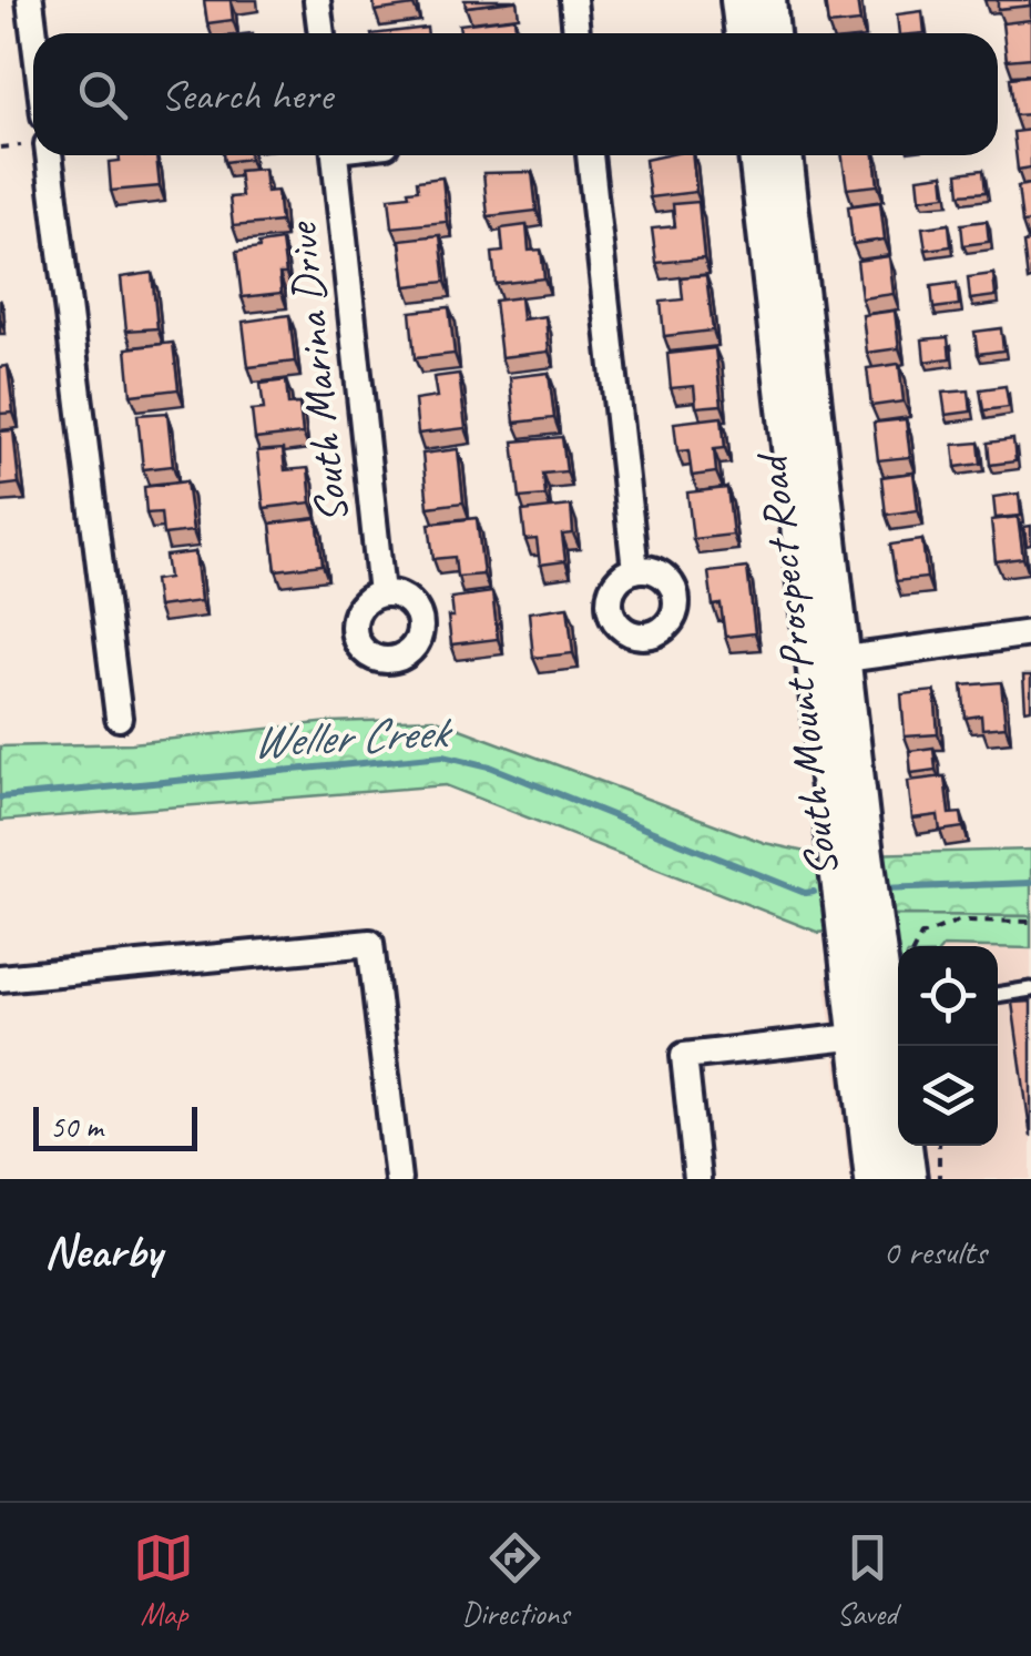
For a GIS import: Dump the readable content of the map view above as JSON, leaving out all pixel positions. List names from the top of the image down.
{
  "streets": {
    "main road": ["South Mount Prospect Road"],
    "street": ["South Marina Drive"]
  },
  "water": ["Weller Creek"],
  "scale_bar": "50 m",
  "page": {
    "search": "Search here",
    "scale": "50 m",
    "heading": ["Nearby", "0 results"],
    "nav": ["Map", "Directions", "Saved"]
  }
}
